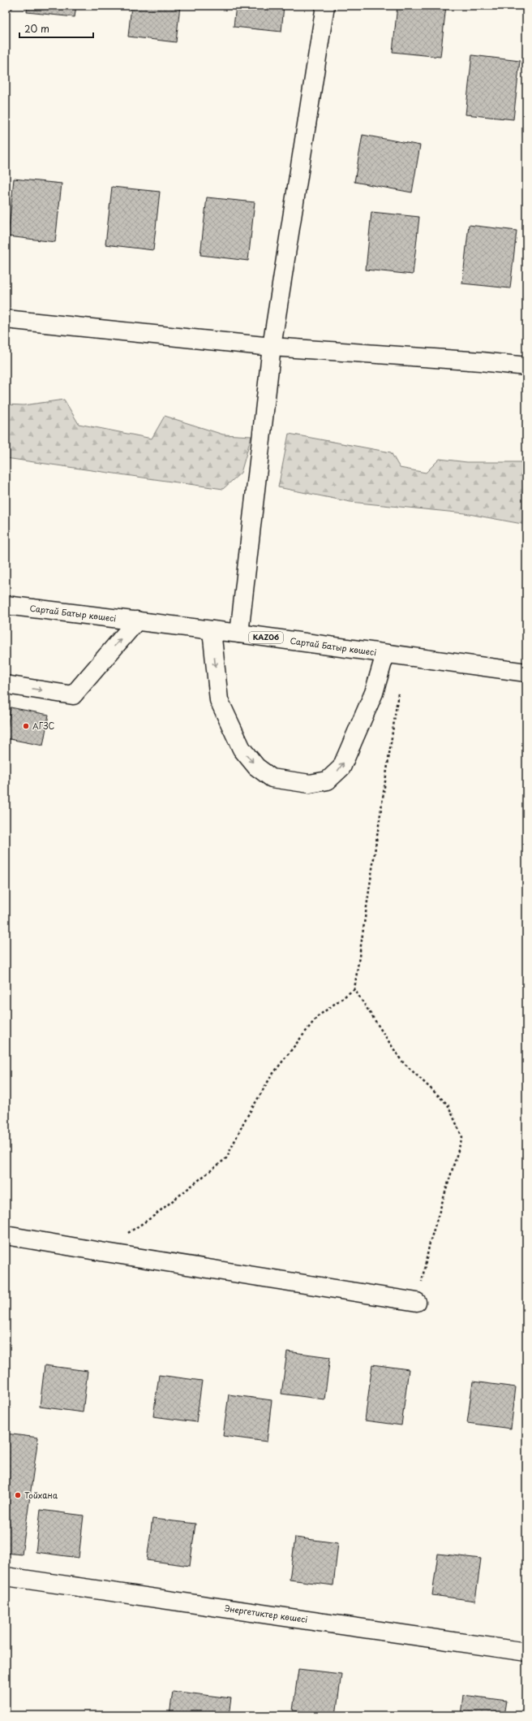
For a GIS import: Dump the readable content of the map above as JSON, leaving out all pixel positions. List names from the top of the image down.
{
  "streets": {
    "main road": ["Сартай Батыр көшесі", "KАZ06", "Энергетиктер көшесі"]
  },
  "places": ["АГЗС", "Тойхана"],
  "scale_bar": "20 m"
}
